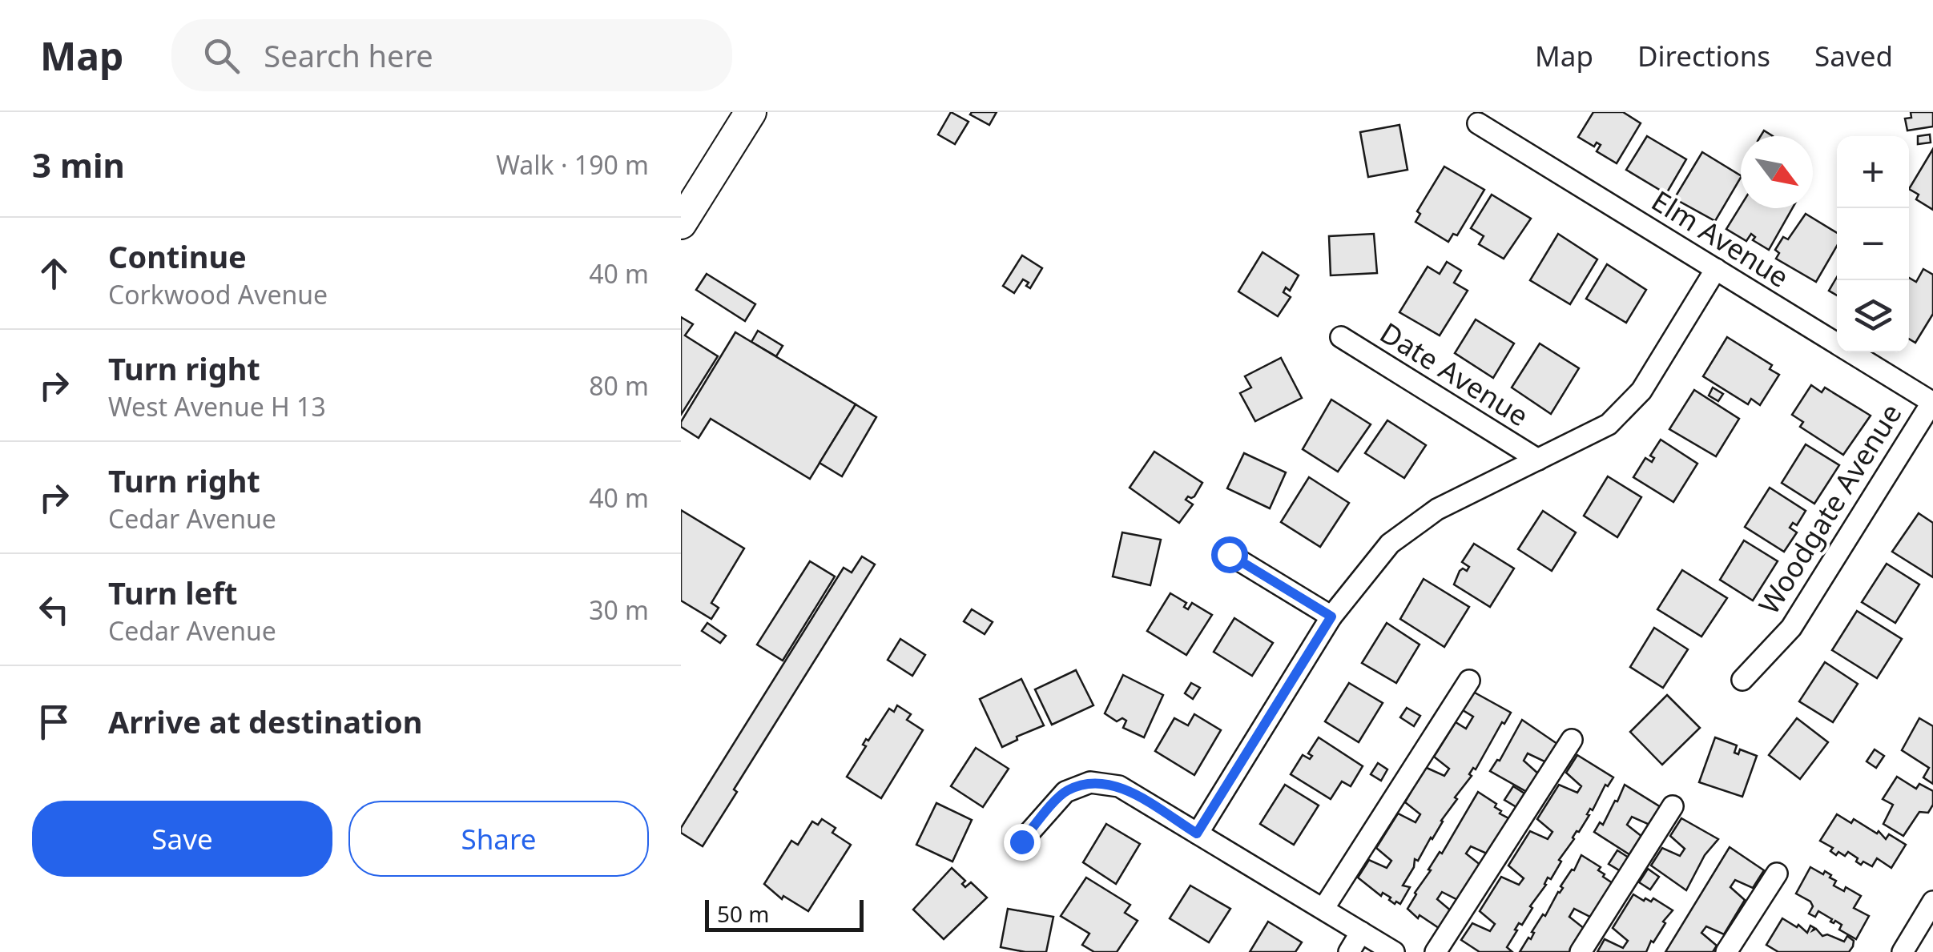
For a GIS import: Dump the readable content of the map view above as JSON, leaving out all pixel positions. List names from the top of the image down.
{
  "streets": {
    "street": ["Elm Avenue", "Date Avenue", "Woodgate Avenue"]
  },
  "crossings": [
    ["Elm Avenue", "Woodgate Avenue"]
  ],
  "scale_bar": "50 m",
  "north": "bottom right",
  "page": {
    "header": "Map",
    "search": "Search here",
    "nav": ["Map", "Directions", "Saved"],
    "heading": ["3 min", "Walk · 190 m"],
    "map_buttons": ["+", "−"],
    "list": [
      ["Continue", "Corkwood Avenue", "40 m"],
      ["Turn right", "West Avenue H 13", "80 m"],
      ["Turn right", "Cedar Avenue", "40 m"],
      ["Turn left", "Cedar Avenue", "30 m"],
      "Arrive at destination"
    ],
    "buttons": ["Save", "Share"],
    "scale": "50 m"
  }
}
